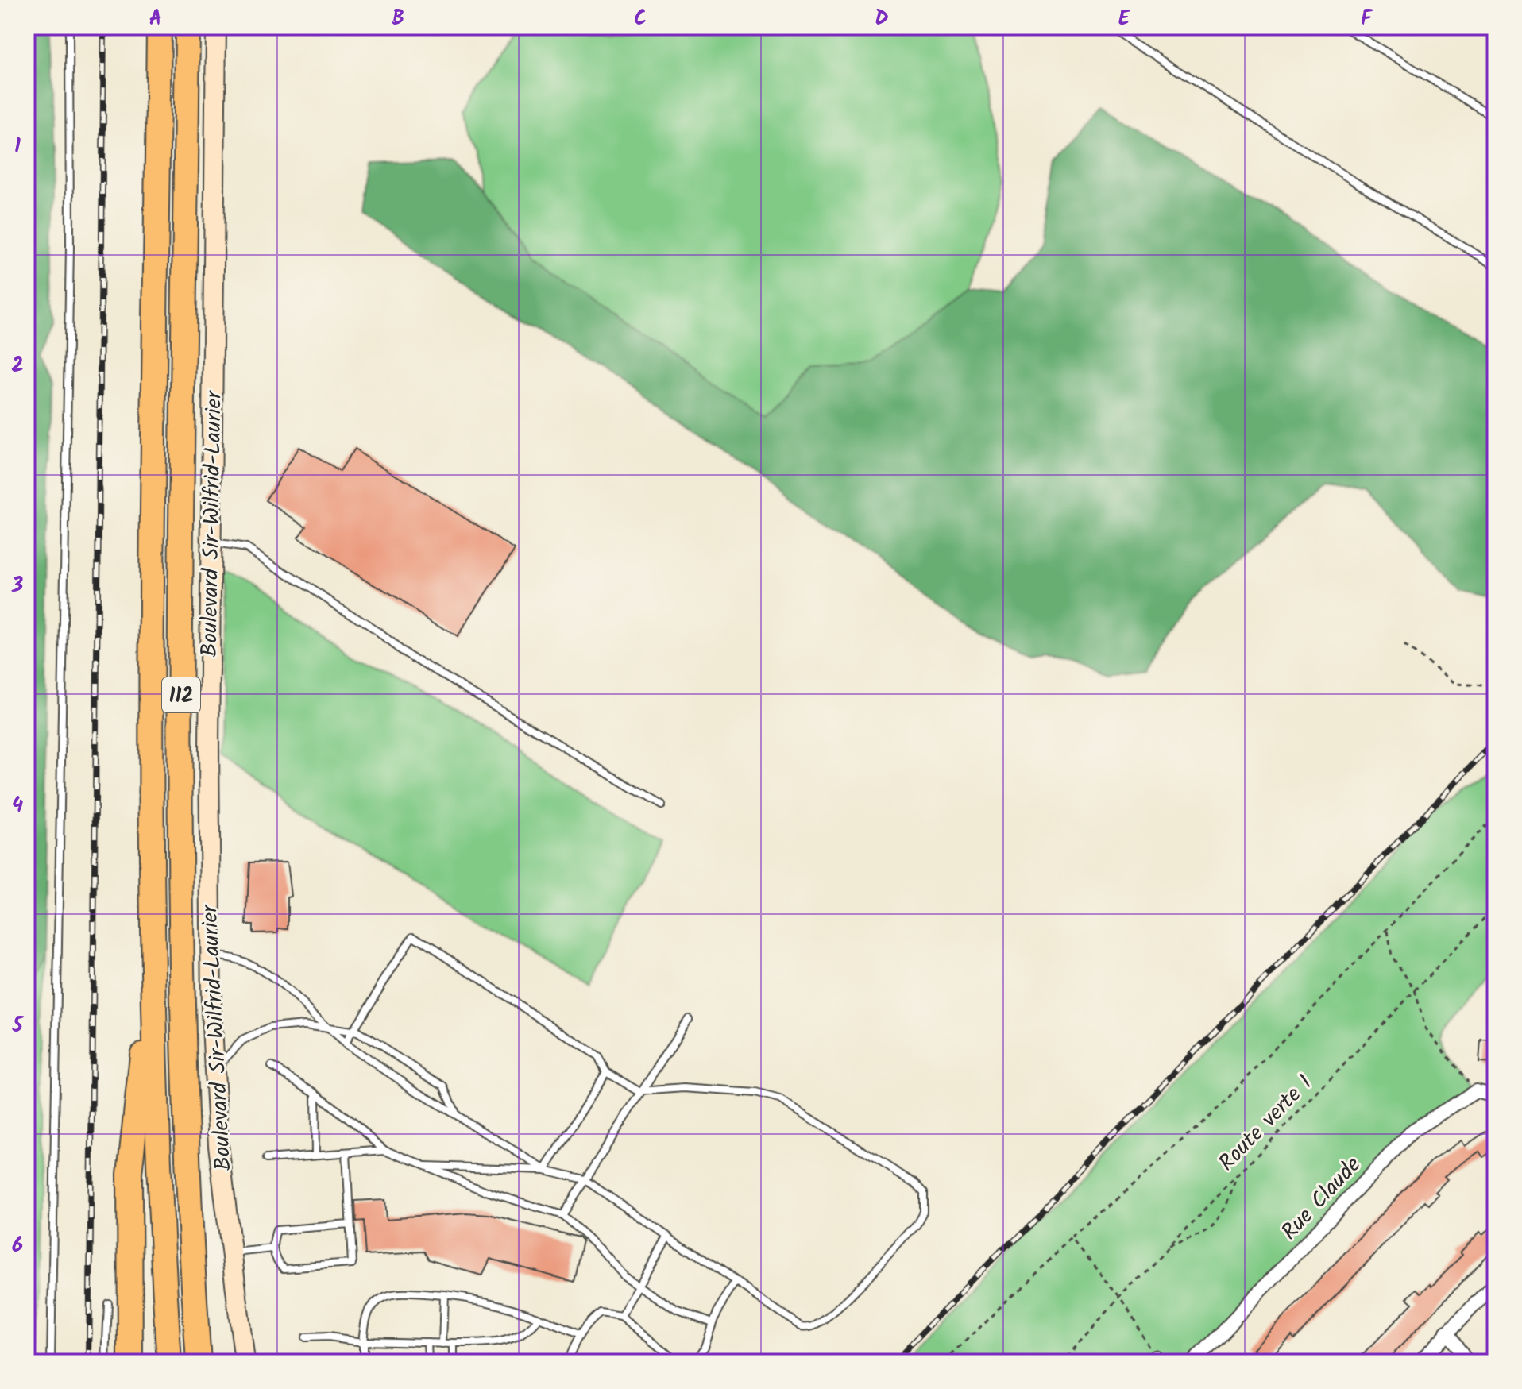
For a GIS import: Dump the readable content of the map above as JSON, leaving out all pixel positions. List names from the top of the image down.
{
  "streets": {
    "highway": ["Boulevard Sir-Wilfrid-Laurier", "112"],
    "street": ["Rue Claude"],
    "path": ["Route verte 1"]
  },
  "grid": {
    "columns": [
      "A",
      "B",
      "C",
      "D",
      "E",
      "F"
    ],
    "rows": [
      "1",
      "2",
      "3",
      "4",
      "5",
      "6"
    ]
  }
}
